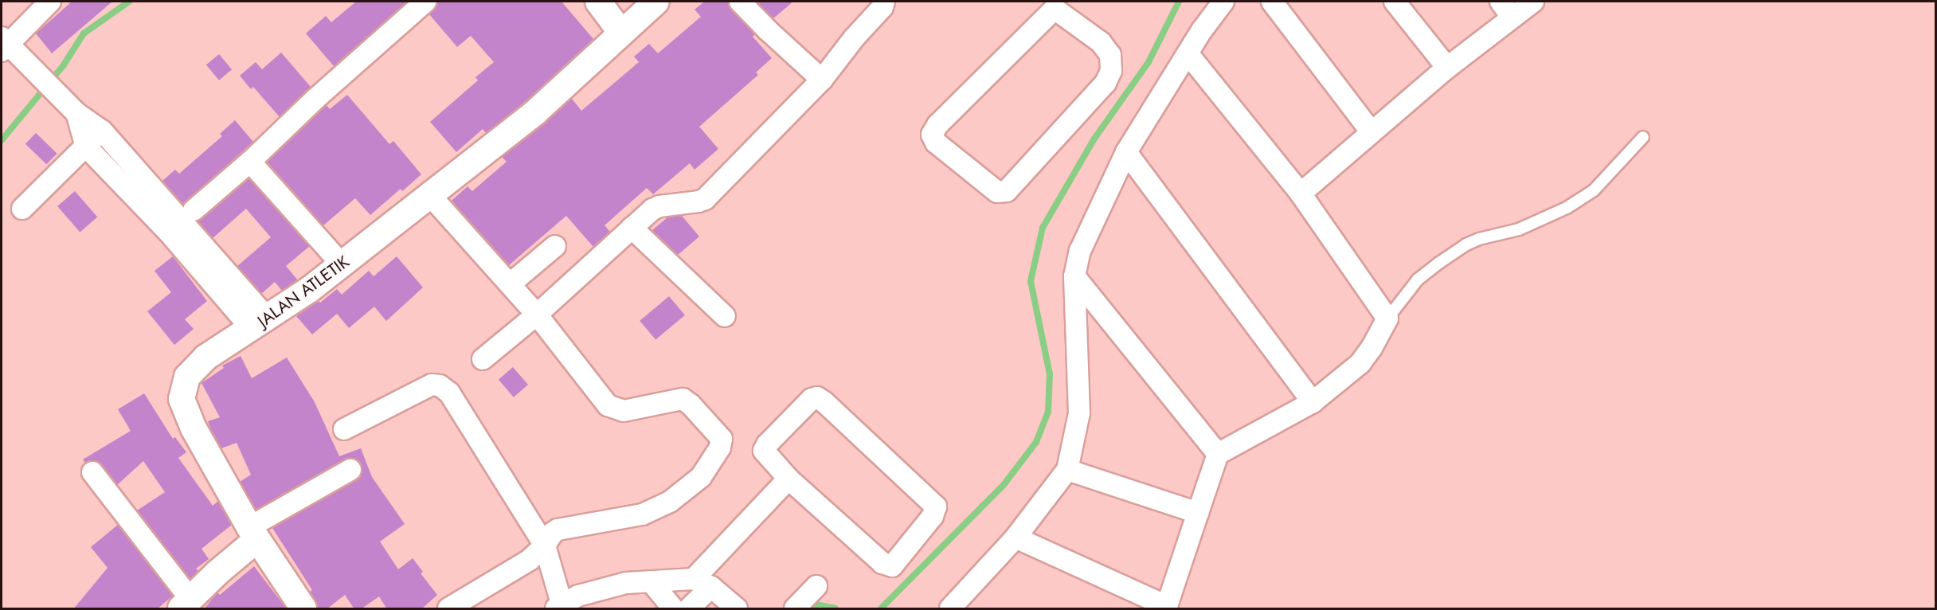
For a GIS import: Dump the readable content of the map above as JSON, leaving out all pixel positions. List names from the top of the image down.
{
  "streets": {
    "street": ["JALAN ATLETIK"]
  }
}
